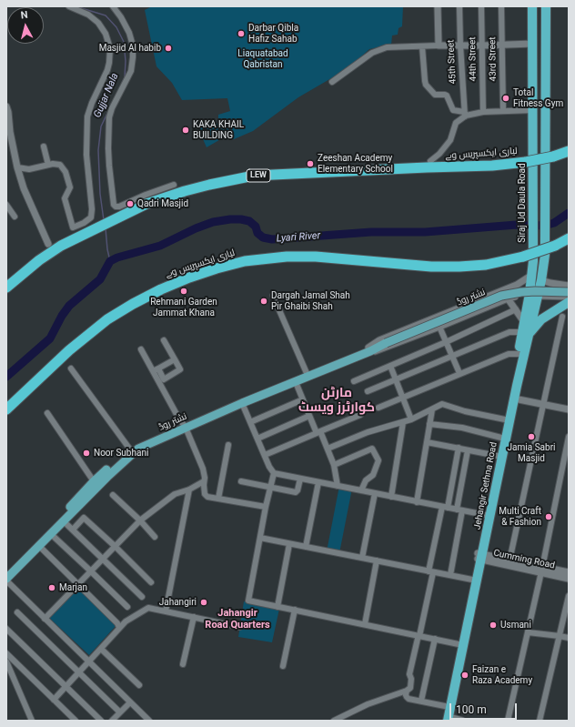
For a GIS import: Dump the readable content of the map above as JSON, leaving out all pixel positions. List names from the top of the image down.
{
  "streets": {
    "highway": [
      "لیاری ایکسپریس وے",
      "LEW",
      "Siraj Ud Daula Road",
      "Jehangir Sethna Road"
    ],
    "main road": ["نشتر روڈ"],
    "street": [
      "44th Street",
      "43rd Street",
      "45th Street",
      "Cumming Road"
    ]
  },
  "crossings": [
    ["Siraj Ud Daula Road", "Jehangir Sethna Road"],
    ["نشتر روڈ", "Jehangir Sethna Road"],
    ["Jehangir Sethna Road", "Cumming Road"]
  ],
  "districts": ["مارٹن کوارٹرز ویسٹ", "Jahangir Road Quarters"],
  "water": ["Gujjar Nala", "Lyari River"],
  "parks": ["Liaquatabad Qabristan"],
  "places": [
    "Darbar Qibla Hafiz Sahab",
    "Masjid Al habib",
    "Total Fitness Gym",
    "KAKA KHAIL BUILDING",
    "Zeeshan Academy Elementary School",
    "Qadri Masjid",
    "Rehmani Garden Jammat Khana",
    "Dargah Jamal Shah Pir Ghaibi Shah",
    "Jamia Sabri Masjid",
    "Noor Subhani",
    "Multi Craft & Fashion",
    "Marjan",
    "Jahangiri",
    "Usmani",
    "Faizan e Raza Academy"
  ],
  "scale_bar": "100 m",
  "north": "top"
}
